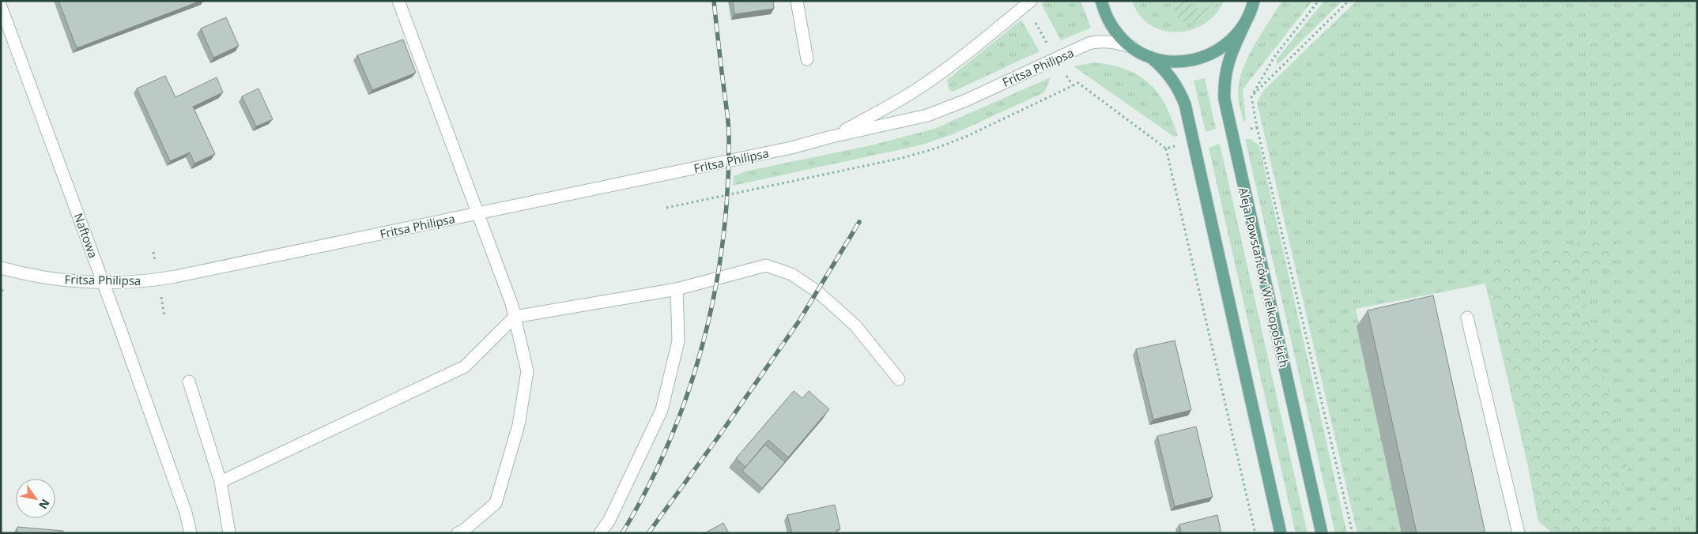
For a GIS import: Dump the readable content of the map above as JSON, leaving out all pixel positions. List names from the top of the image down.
{
  "streets": {
    "main road": ["Aleja Powstańców Wielkopolskich"],
    "street": ["Fritsa Philipsa", "Naftowa"]
  },
  "crossings": [
    ["Fritsa Philipsa", "Naftowa"]
  ],
  "north": "bottom right"
}
